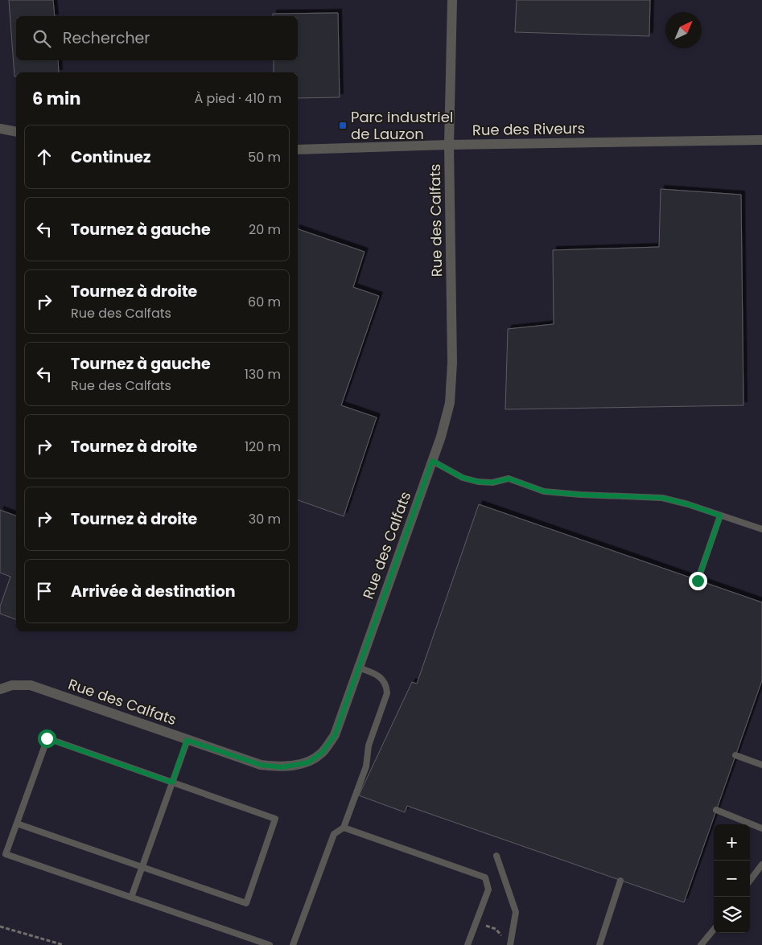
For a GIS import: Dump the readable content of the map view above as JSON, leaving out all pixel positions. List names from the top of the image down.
{
  "streets": {
    "street": ["Rue des Riveurs", "Rue des Calfats"]
  },
  "crossings": [
    ["Rue des Riveurs", "Rue des Calfats"]
  ],
  "places": {
    "transit": ["Parc industriel de Lauzon"]
  },
  "north": "top right",
  "page": {
    "search": "Rechercher",
    "heading": ["6 min", "À pied · 410 m"],
    "list": [
      ["Continuez", "50 m"],
      ["Tournez à gauche", "20 m"],
      ["Tournez à droite", "Rue des Calfats", "60 m"],
      ["Tournez à gauche", "Rue des Calfats", "130 m"],
      ["Tournez à droite", "120 m"],
      ["Tournez à droite", "30 m"],
      "Arrivée à destination"
    ],
    "map_buttons": ["+", "−"]
  }
}
